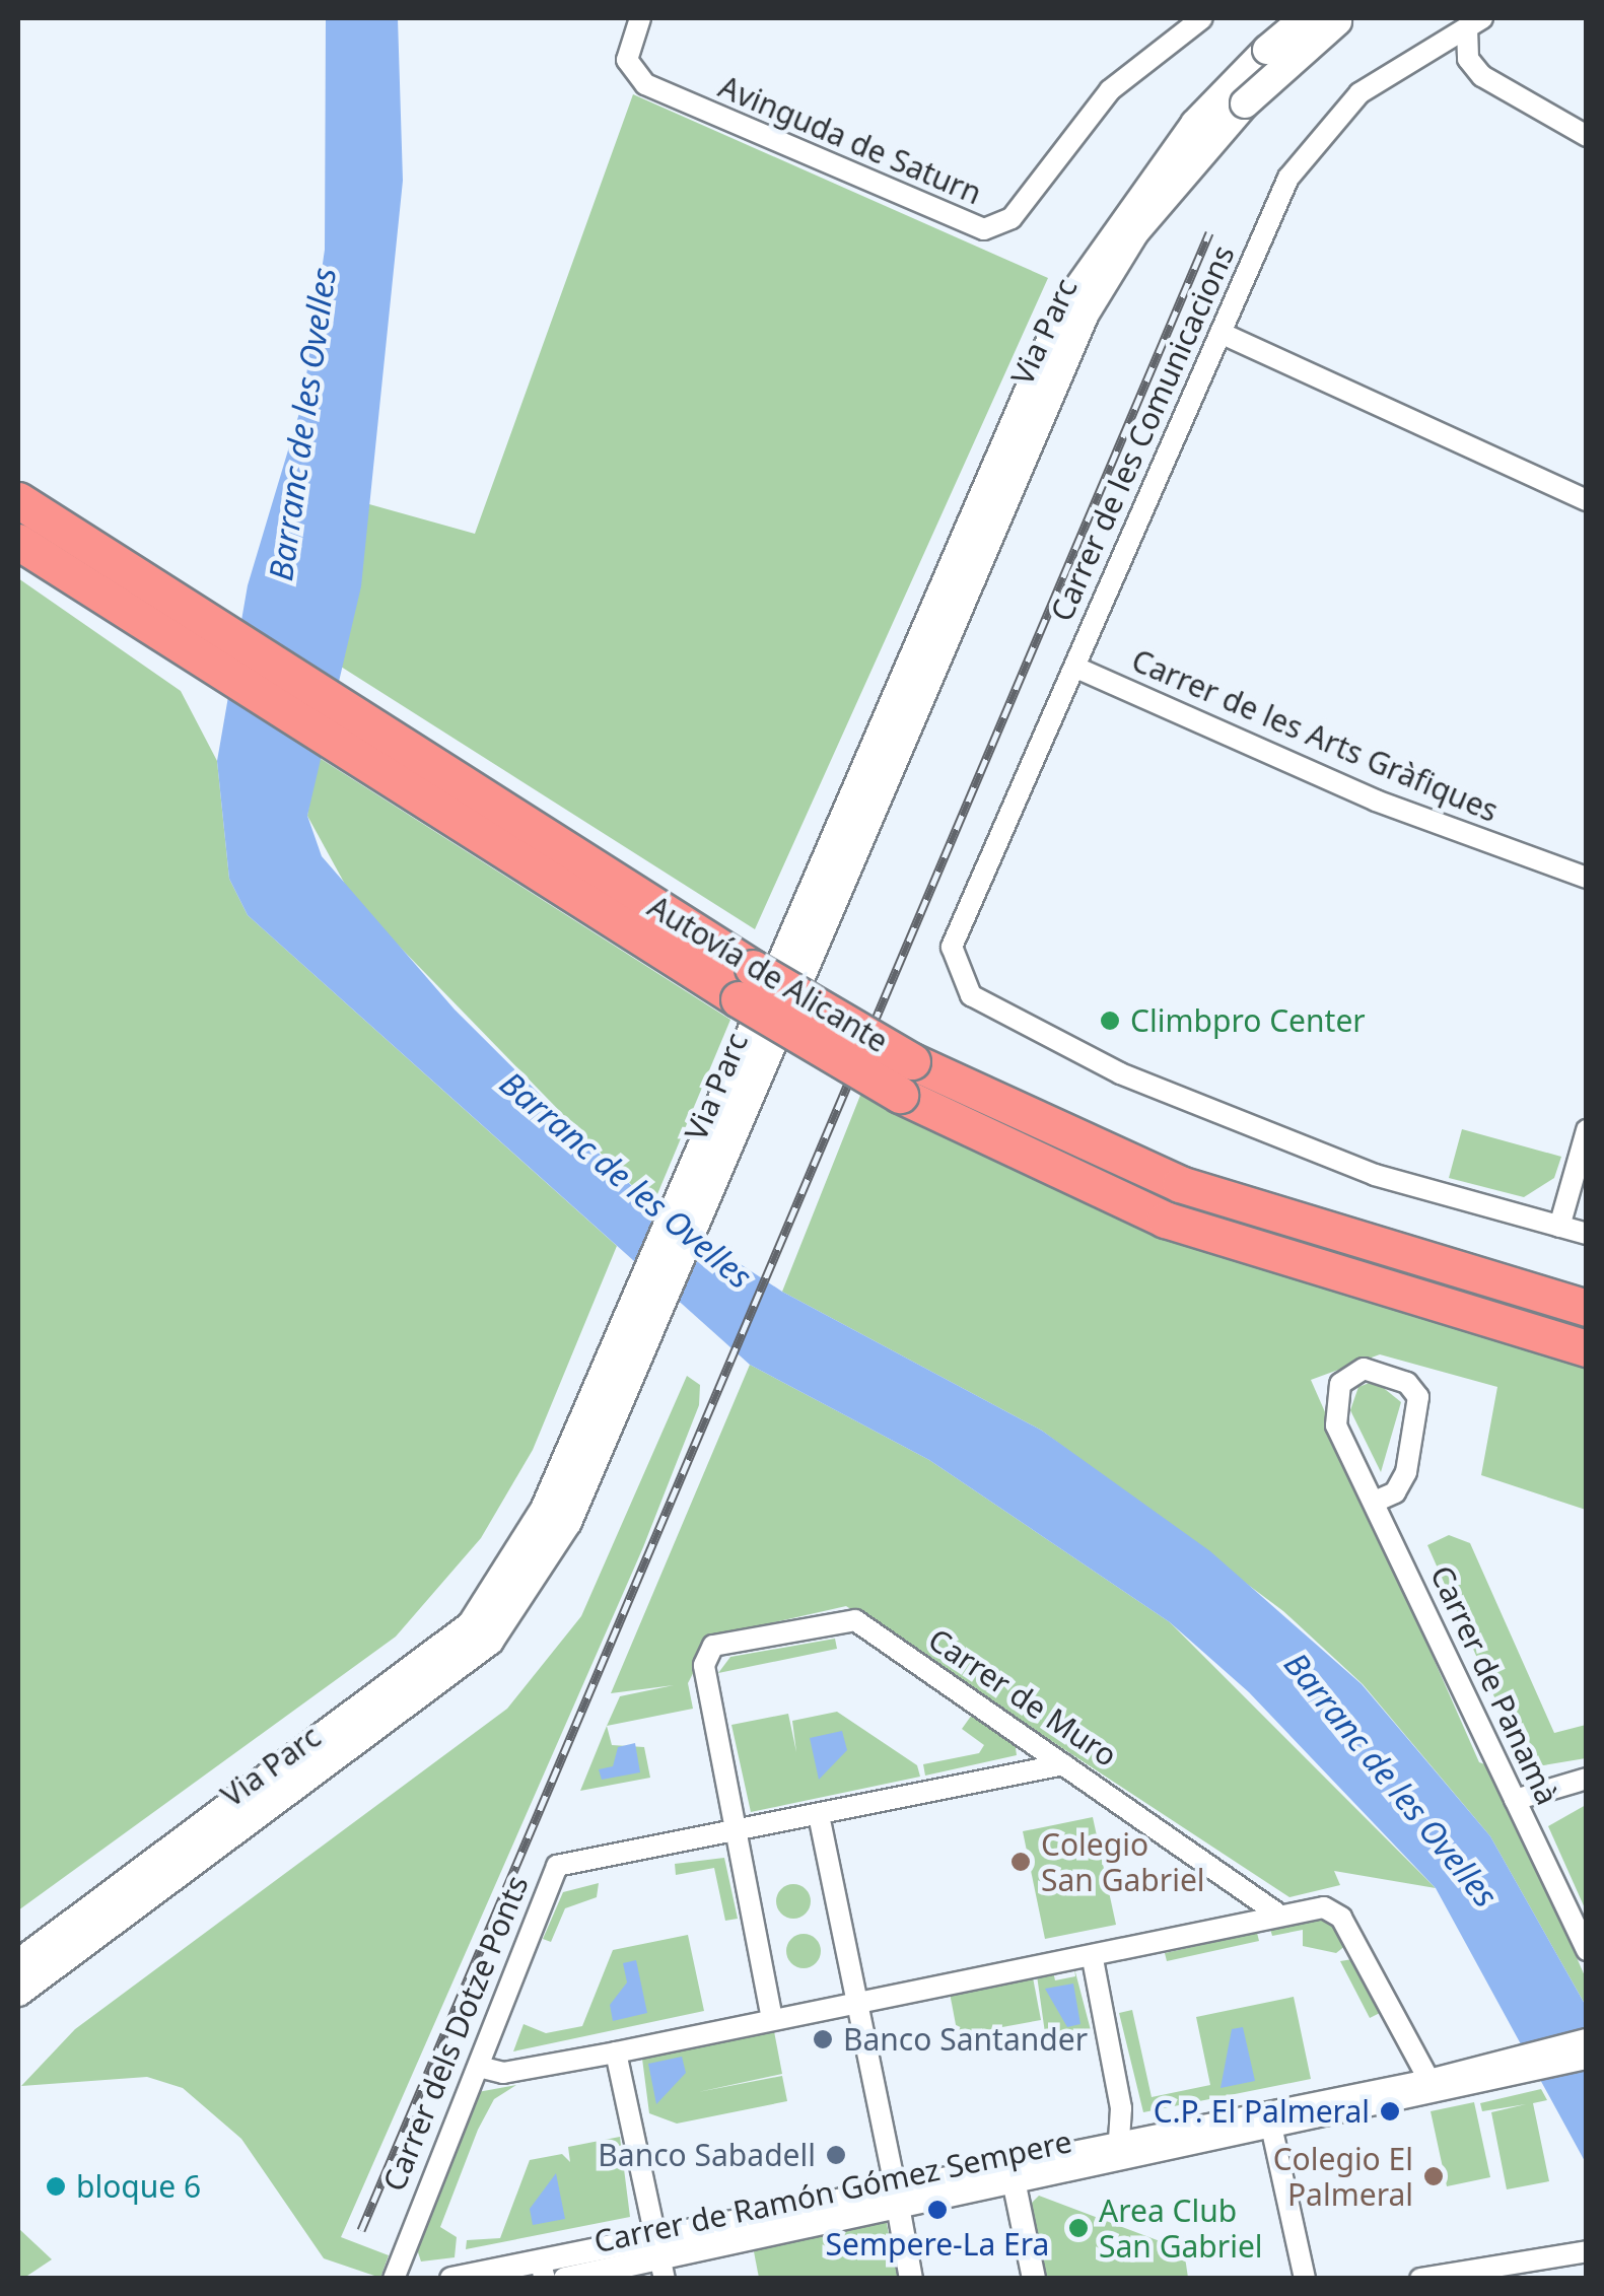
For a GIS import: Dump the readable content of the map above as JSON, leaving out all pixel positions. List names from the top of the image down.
{
  "streets": {
    "highway": ["Autovía de Alicante"],
    "main road": ["Via Parc"],
    "street": [
      "Avinguda de Saturn",
      "Carrer de les Comunicacions",
      "Carrer de les Arts Gràfiques",
      "Carrer de Panamà",
      "Carrer de Muro",
      "Carrer dels Dotze Ponts",
      "Carrer de Ramón Gómez Sempere"
    ]
  },
  "crossings": [
    ["Carrer de les Comunicacions", "Carrer de les Arts Gràfiques"],
    ["Carrer de Muro", "Carrer dels Dotze Ponts"]
  ],
  "water": ["Barranc de les Ovelles"],
  "places": [
    "Climbpro Center",
    "Colegio San Gabriel",
    "Banco Santander",
    "C.P. El Palmeral",
    "Banco Sabadell",
    "Colegio El Palmeral",
    "bloque 6",
    "Sempere-La Era",
    "Area Club San Gabriel"
  ]
}
